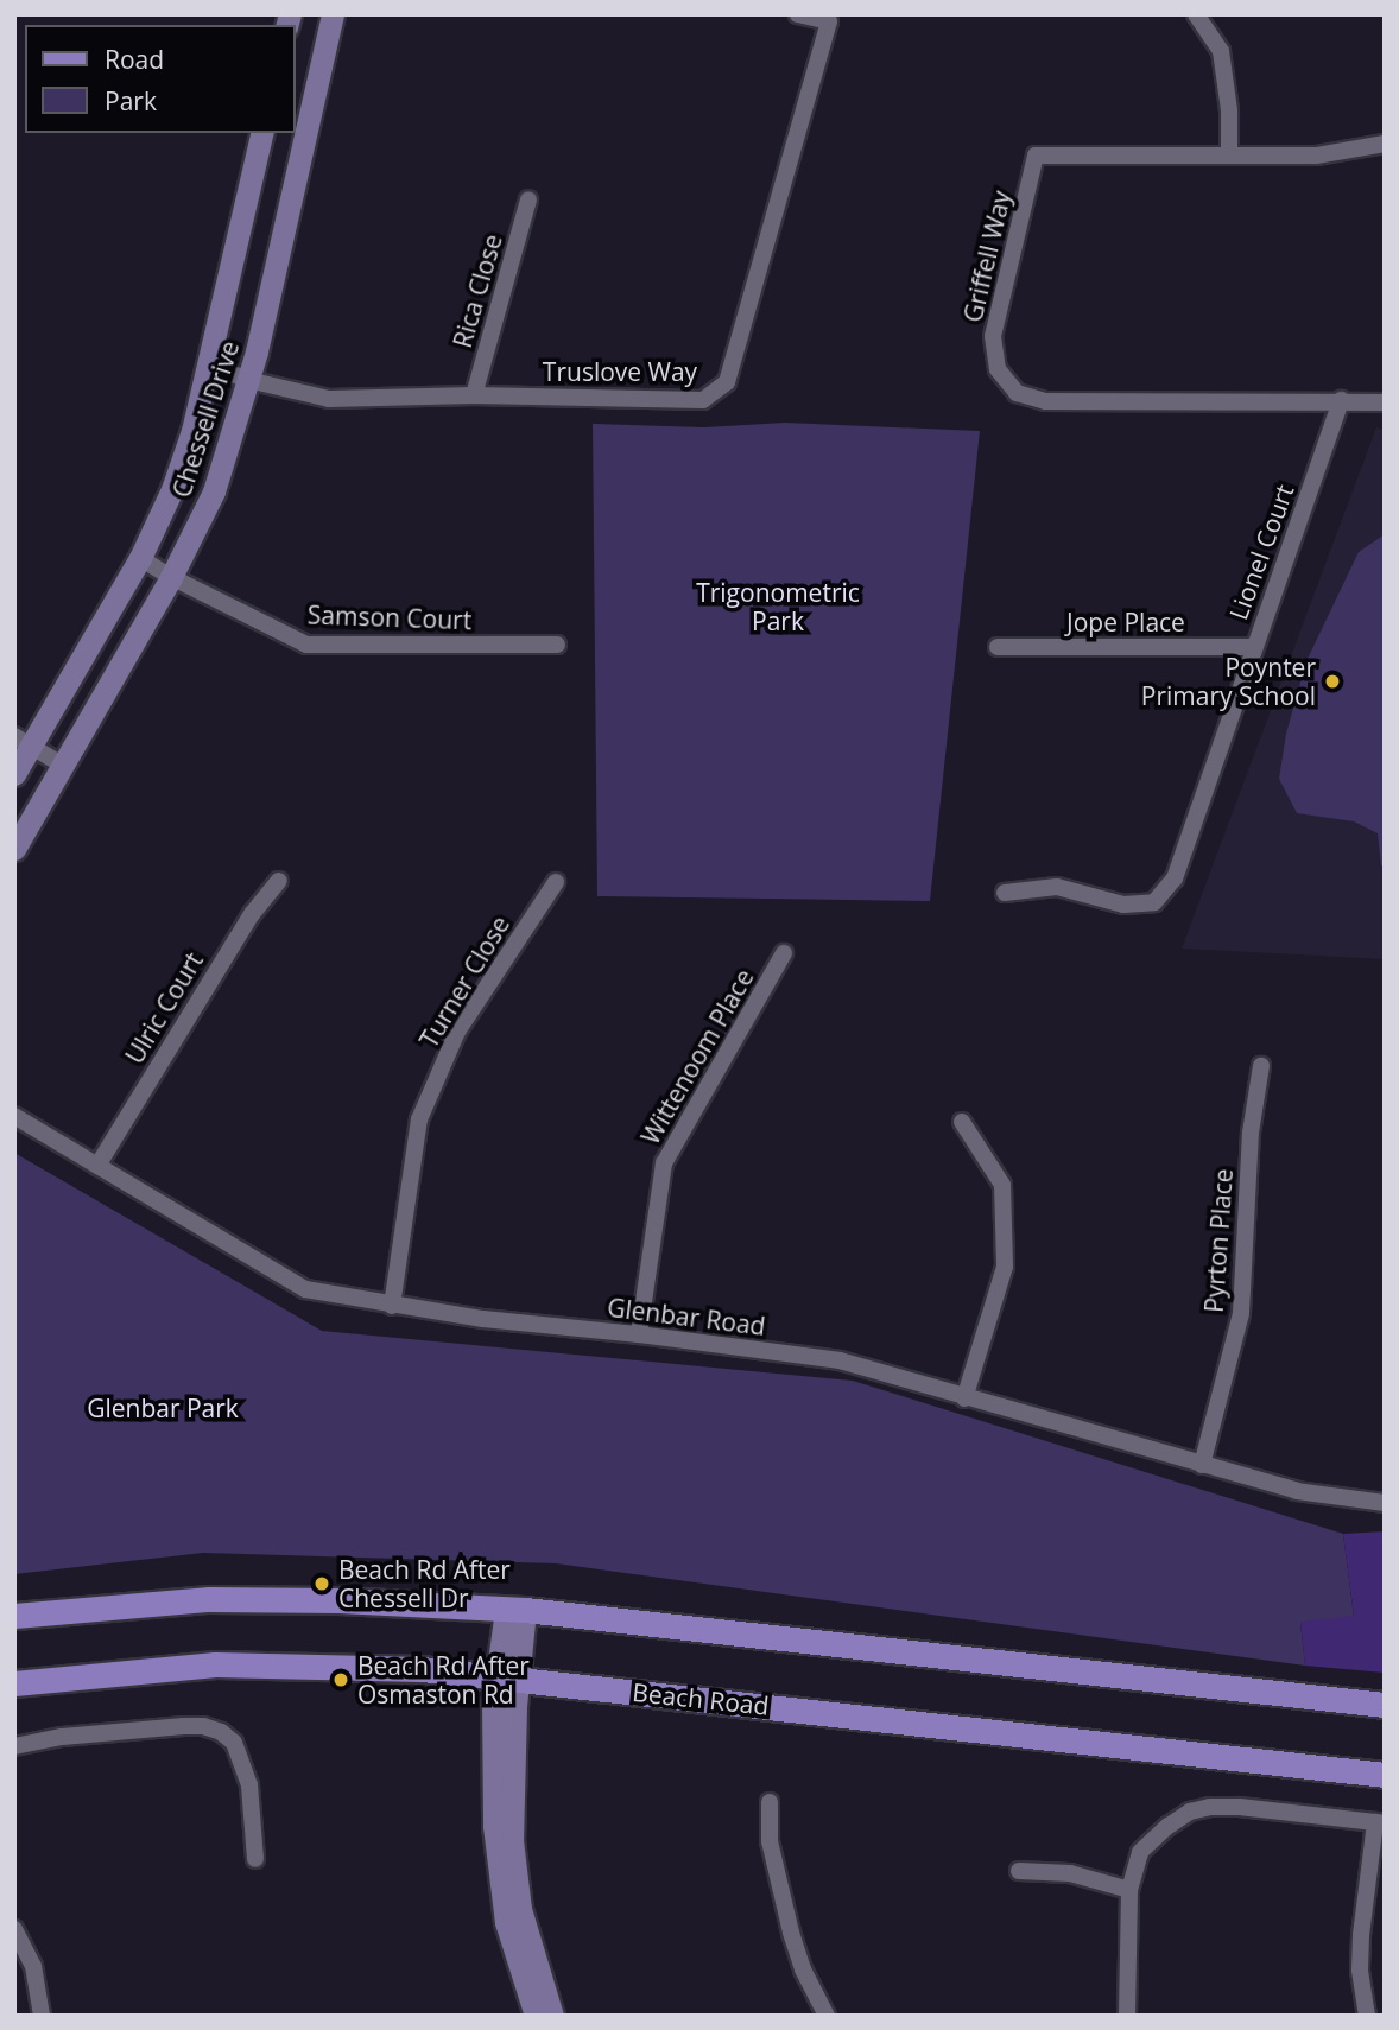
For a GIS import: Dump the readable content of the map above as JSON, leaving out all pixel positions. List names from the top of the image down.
{
  "streets": {
    "main road": ["Beach Road"],
    "street": [
      "Griffell Way",
      "Rica Close",
      "Truslove Way",
      "Chessell Drive",
      "Lionel Court",
      "Samson Court",
      "Jope Place",
      "Turner Close",
      "Ulric Court",
      "Wittenoom Place",
      "Pyrton Place",
      "Glenbar Road"
    ]
  },
  "crossings": [
    ["Griffell Way", "Lionel Court"],
    ["Rica Close", "Truslove Way"],
    ["Truslove Way", "Chessell Drive"],
    ["Chessell Drive", "Samson Court"],
    ["Lionel Court", "Jope Place"],
    ["Turner Close", "Glenbar Road"],
    ["Ulric Court", "Glenbar Road"],
    ["Wittenoom Place", "Glenbar Road"],
    ["Pyrton Place", "Glenbar Road"]
  ],
  "parks": ["Trigonometric Park", "Glenbar Park"],
  "places": ["Poynter Primary School", "Beach Rd After Chessell Dr", "Beach Rd After Osmaston Rd"],
  "legend": ["Road", "Park"]
}
